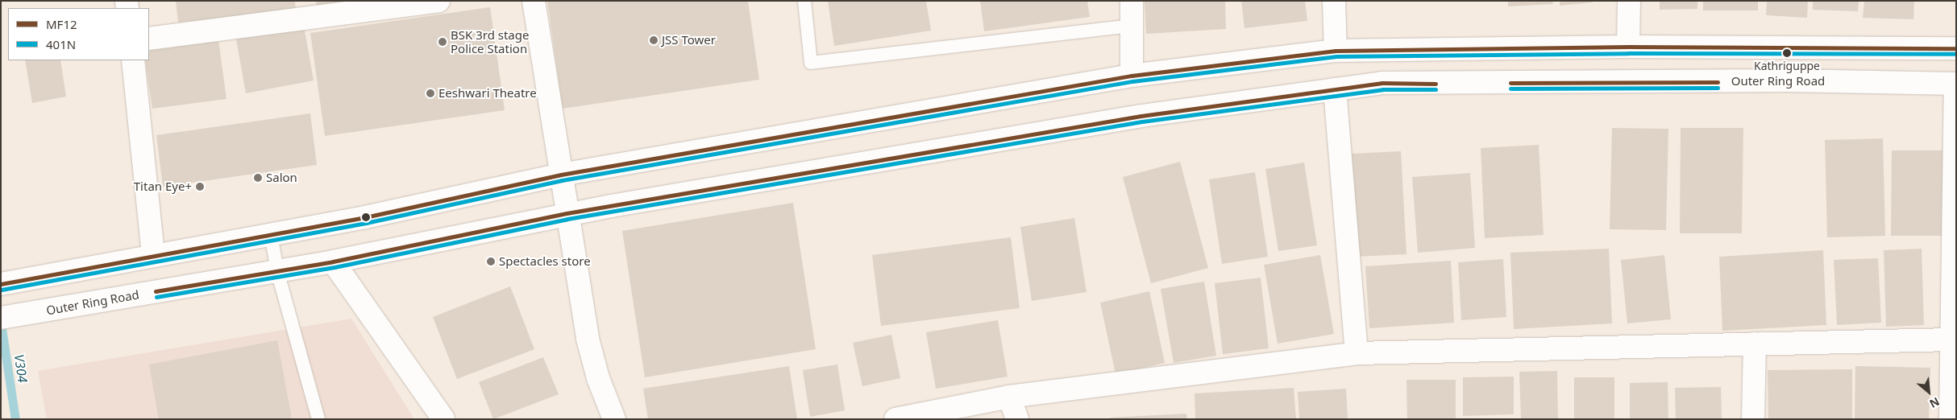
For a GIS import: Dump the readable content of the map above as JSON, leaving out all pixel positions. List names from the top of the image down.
{
  "streets": {
    "main road": ["Outer Ring Road"]
  },
  "water": ["V304"],
  "places": [
    "JSS Tower",
    "BSK 3rd stage Police Station",
    "Kathriguppe",
    "Eeshwari Theatre",
    "Salon",
    "Titan Eye+",
    "Spectacles store"
  ],
  "lines": ["transit line MF12", "transit line 401N"],
  "legend": ["MF12", "401N"],
  "north": "bottom right"
}
